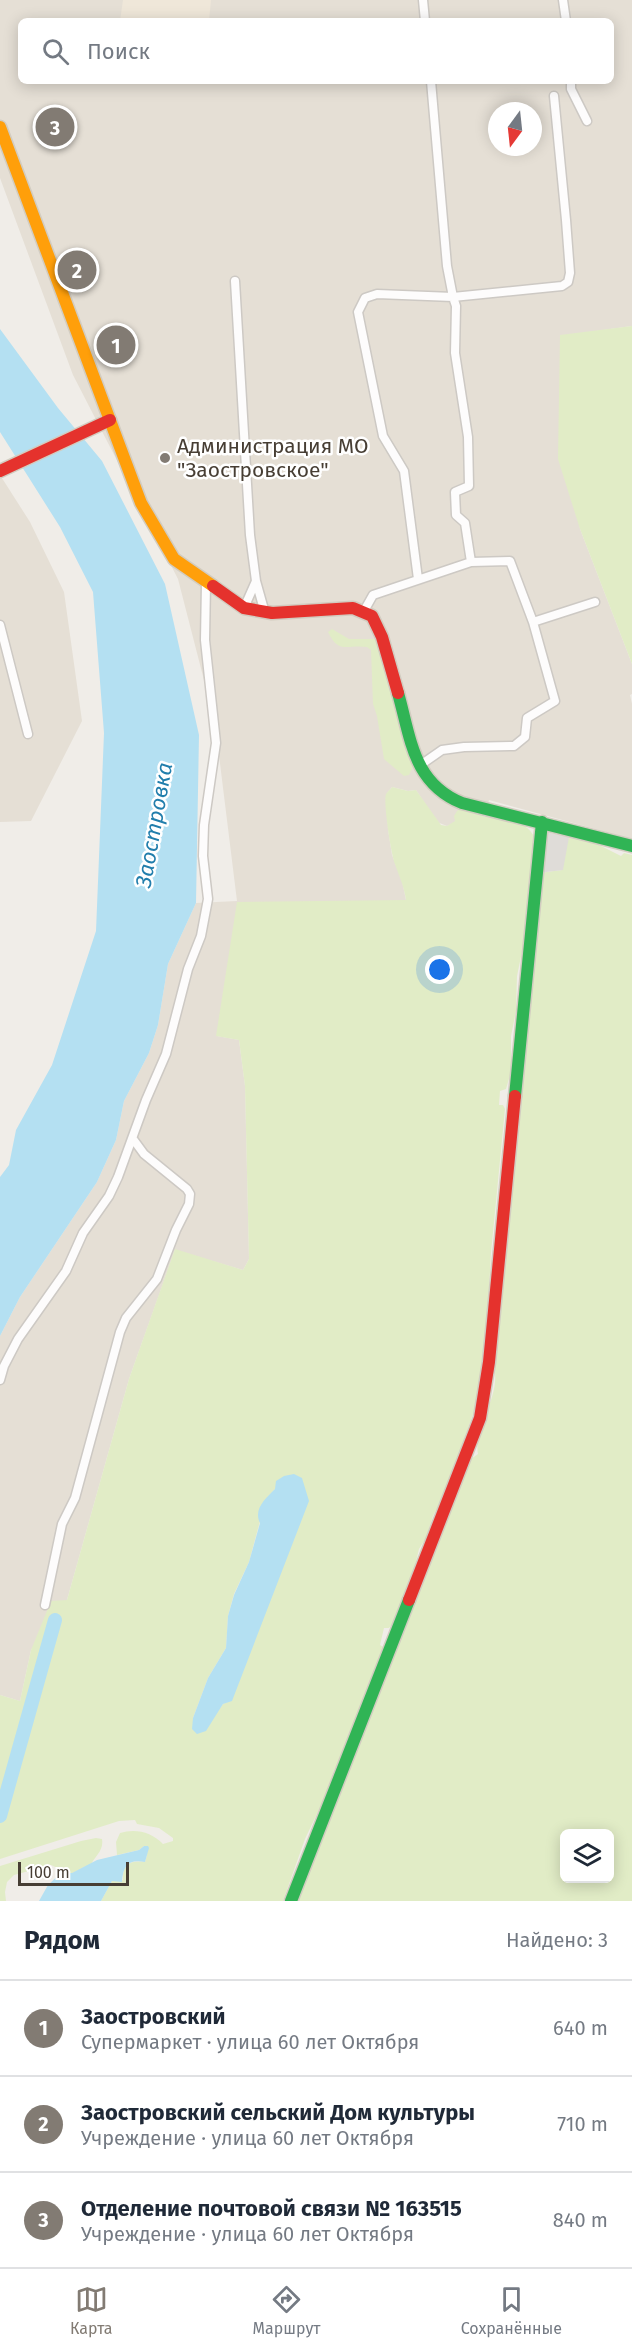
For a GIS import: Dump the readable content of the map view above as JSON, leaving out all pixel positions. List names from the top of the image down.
{
  "water": ["Заостровка"],
  "places": ["Администрация МО \"Заостровское\""],
  "scale_bar": "100 m",
  "north": "bottom",
  "page": {
    "search": "Поиск",
    "pins": ["3", "2", "1"],
    "scale": "100 m",
    "heading": ["Рядом", "Найдено: 3"],
    "list": [
      {
        "mark": "1",
        "name": "Заостровский",
        "note": "Супермаркет · улица 60 лет Октября",
        "value": "640 m"
      },
      {
        "mark": "2",
        "name": "Заостровский сельский Дом культуры",
        "note": "Учреждение · улица 60 лет Октября",
        "value": "710 m"
      },
      {
        "mark": "3",
        "name": "Отделение почтовой связи № 163515",
        "note": "Учреждение · улица 60 лет Октября",
        "value": "840 m"
      }
    ],
    "nav": ["Карта", "Маршрут", "Сохранённые"]
  }
}
